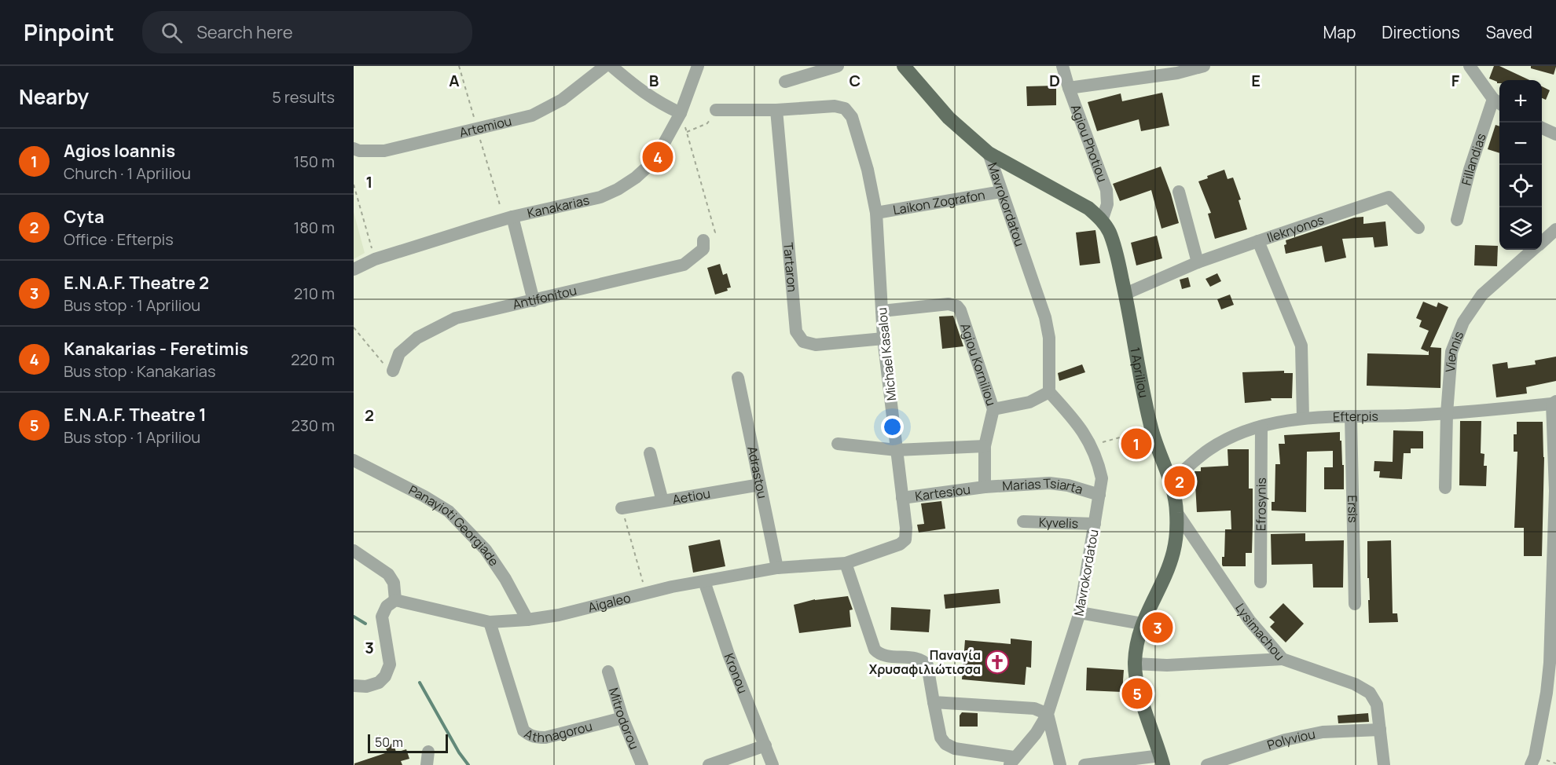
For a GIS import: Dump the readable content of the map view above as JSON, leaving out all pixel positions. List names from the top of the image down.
{
  "streets": {
    "main road": ["1 Apriliou"],
    "street": [
      "Artemiou",
      "Agiou Photiou",
      "Fillandias",
      "Laikon Zografon",
      "Mavrokordatou",
      "Kanakarias",
      "Ilekryonos",
      "Tartaron",
      "Antifonitou",
      "Viennis",
      "Michael Kasalou",
      "Agiou Korniliou",
      "Efterpis",
      "Adrastou",
      "Marias Tsiarta",
      "Kartesiou",
      "Aetiou",
      "Efrosynis",
      "Ersis",
      "Kyvelis",
      "Panayioti Georgiade",
      "Aigaleo",
      "Lysimachou",
      "Kronou",
      "Mitrodorou",
      "Athnagorou",
      "Polyviou"
    ]
  },
  "crossings": [
    ["Agiou Photiou", "1 Apriliou"],
    ["Laikon Zografon", "Mavrokordatou"],
    ["Laikon Zografon", "Michael Kasalou"],
    ["Mavrokordatou", "1 Apriliou"],
    ["Mavrokordatou", "Marias Tsiarta"],
    ["Mavrokordatou", "Kyvelis"],
    ["Ilekryonos", "Efterpis"],
    ["Tartaron", "Michael Kasalou"],
    ["Viennis", "Efterpis"],
    ["Michael Kasalou", "Agiou Korniliou"],
    ["Michael Kasalou", "Kartesiou"],
    ["Michael Kasalou", "Aigaleo"],
    ["Agiou Korniliou", "Marias Tsiarta"],
    ["Agiou Korniliou", "Kartesiou"],
    ["1 Apriliou", "Efterpis"],
    ["1 Apriliou", "Lysimachou"],
    ["Efterpis", "Efrosynis"],
    ["Efterpis", "Ersis"],
    ["Adrastou", "Aetiou"],
    ["Adrastou", "Aigaleo"],
    ["Marias Tsiarta", "Kartesiou"],
    ["Panayioti Georgiade", "Aigaleo"],
    ["Aigaleo", "Kronou"],
    ["Aigaleo", "Athnagorou"],
    ["Lysimachou", "Polyviou"],
    ["Mitrodorou", "Athnagorou"]
  ],
  "places": {
    "church": ["Παναγία Χρυσαφιλιώτισσα"]
  },
  "scale_bar": "50 m",
  "page": {
    "header": "Pinpoint",
    "search": "Search here",
    "nav": ["Map", "Directions", "Saved"],
    "heading": ["Nearby", "5 results"],
    "map_buttons": ["+", "−"],
    "list": [
      {
        "mark": "1",
        "name": "Agios Ioannis",
        "note": "Church · 1 Apriliou",
        "value": "150 m"
      },
      {
        "mark": "2",
        "name": "Cyta",
        "note": "Office · Efterpis",
        "value": "180 m"
      },
      {
        "mark": "3",
        "name": "E.N.A.F. Theatre 2",
        "note": "Bus stop · 1 Apriliou",
        "value": "210 m"
      },
      {
        "mark": "4",
        "name": "Kanakarias - Feretimis",
        "note": "Bus stop · Kanakarias",
        "value": "220 m"
      },
      {
        "mark": "5",
        "name": "E.N.A.F. Theatre 1",
        "note": "Bus stop · 1 Apriliou",
        "value": "230 m"
      }
    ],
    "pins": [
      "4",
      "1",
      "2",
      "3",
      "5"
    ],
    "scale": "50 m"
  },
  "grid": {
    "columns": [
      "A",
      "B",
      "C",
      "D",
      "E",
      "F"
    ],
    "rows": ["1", "2", "3"]
  }
}
